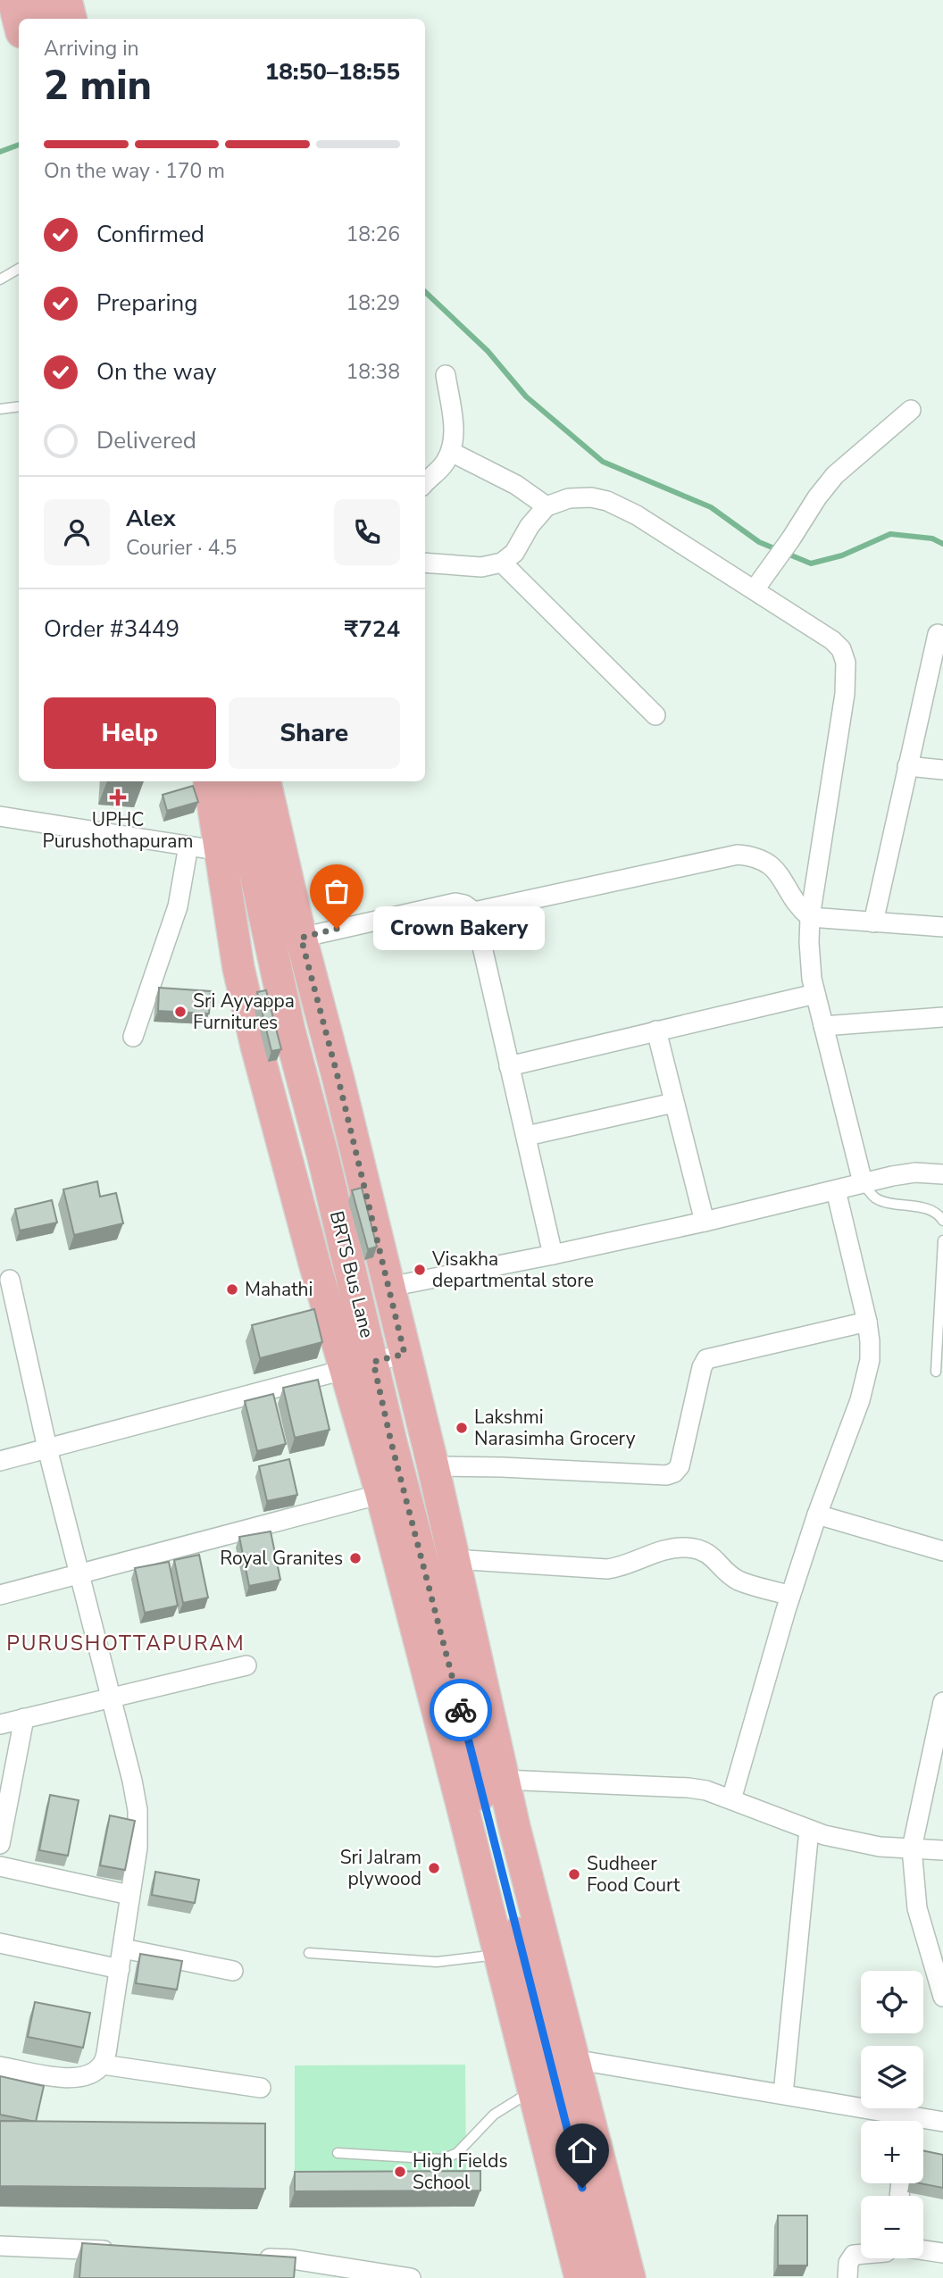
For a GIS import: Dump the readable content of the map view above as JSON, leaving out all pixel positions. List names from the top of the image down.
{
  "streets": {
    "main road": ["BRTS Bus Lane"]
  },
  "districts": ["PURUSHOTTAPURAM"],
  "places": {
    "health": ["UPHC Purushothapuram"],
    "other": [
      "Crown Bakery",
      "Sri Ayyappa Furnitures",
      "Visakha departmental store",
      "Mahathi",
      "Lakshmi Narasimha Grocery",
      "Royal Granites",
      "Sri Jalram plywood",
      "Sudheer Food Court",
      "High Fields School"
    ]
  },
  "page": {
    "heading": ["2 min", "Arriving in", "18:50–18:55"],
    "panel": [
      "Alex",
      "Courier · 4.5",
      "Order #3449",
      "₹724"
    ],
    "bar": "On the way · 170 m",
    "list": [
      ["Confirmed", "18:26"],
      ["Preparing", "18:29"],
      ["On the way", "18:38"],
      "Delivered"
    ],
    "buttons": ["Help", "Share"],
    "bubble": "Crown Bakery",
    "map_buttons": ["+", "−"]
  }
}
